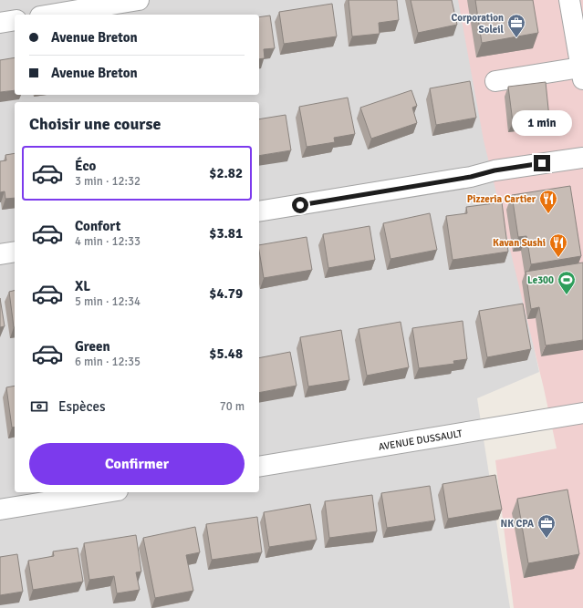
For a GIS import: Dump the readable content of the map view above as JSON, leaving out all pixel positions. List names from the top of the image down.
{
  "streets": {
    "street": ["AVENUE DUSSAULT"]
  },
  "places": {
    "office": ["Corporation Soleil", "NK CPA"],
    "restaurant": ["Pizzeria Cartier", "Kavan Sushi"],
    "sports": ["Le300"]
  },
  "page": {
    "banner": ["Avenue Breton", "Avenue Breton"],
    "heading": "Choisir une course",
    "bubble": "1 min",
    "list": [
      {
        "name": "Éco",
        "note": "3 min · 12:32",
        "value": "$2.82"
      },
      {
        "name": "Confort",
        "note": "4 min · 12:33",
        "value": "$3.81"
      },
      {
        "name": "XL",
        "note": "5 min · 12:34",
        "value": "$4.79"
      },
      {
        "name": "Green",
        "note": "6 min · 12:35",
        "value": "$5.48"
      }
    ],
    "pay": ["Espèces", "70 m"],
    "buttons": "Confirmer"
  }
}
